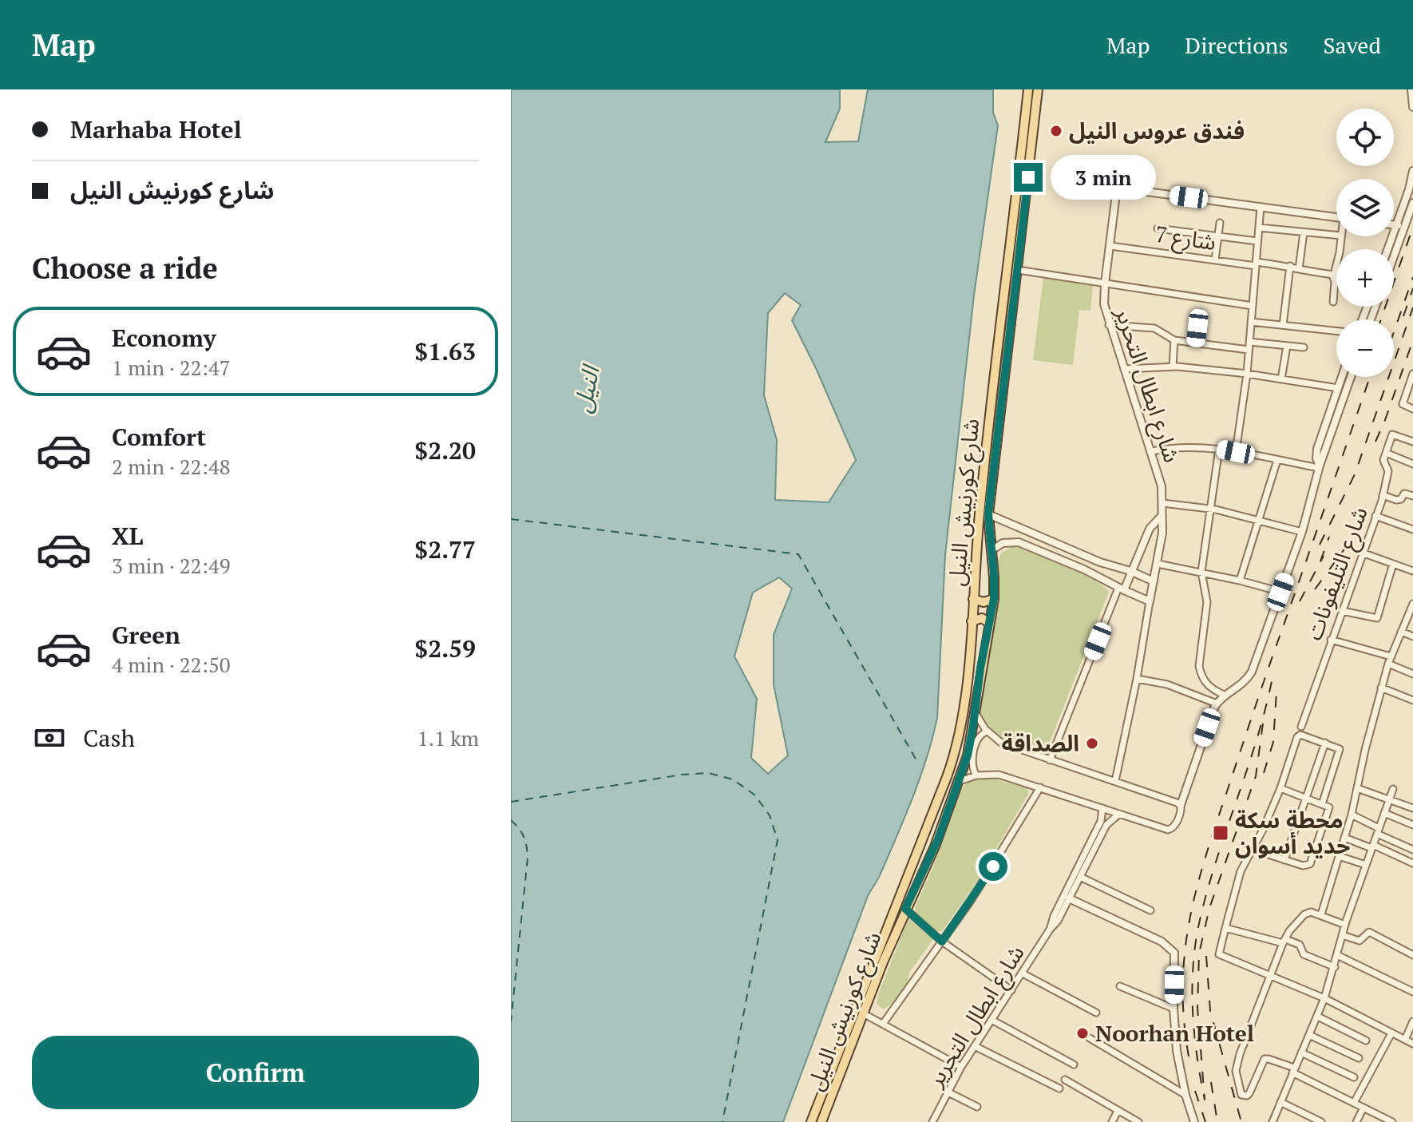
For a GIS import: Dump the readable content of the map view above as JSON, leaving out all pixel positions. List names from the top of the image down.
{
  "streets": {
    "main road": ["شارع كورنيش النيل"],
    "street": ["شارع 7", "شارع ابطال التحرير", "شارع التليفونات"]
  },
  "crossings": [
    ["شارع 7", "شارع ابطال التحرير"]
  ],
  "water": ["النيل"],
  "places": {
    "other": ["فندق عروس النيل", "الصداقة", "Noorhan Hotel"],
    "transit": ["محطة سكة حديد أسوان"]
  },
  "page": {
    "header": "Map",
    "nav": ["Map", "Directions", "Saved"],
    "banner": ["Marhaba Hotel", "شارع كورنيش النيل"],
    "map_buttons": ["+", "−"],
    "bubble": "3 min",
    "heading": "Choose a ride",
    "list": [
      {
        "name": "Economy",
        "note": "1 min · 22:47",
        "value": "$1.63"
      },
      {
        "name": "Comfort",
        "note": "2 min · 22:48",
        "value": "$2.20"
      },
      {
        "name": "XL",
        "note": "3 min · 22:49",
        "value": "$2.77"
      },
      {
        "name": "Green",
        "note": "4 min · 22:50",
        "value": "$2.59"
      }
    ],
    "pay": ["Cash", "1.1 km"],
    "buttons": "Confirm"
  }
}
